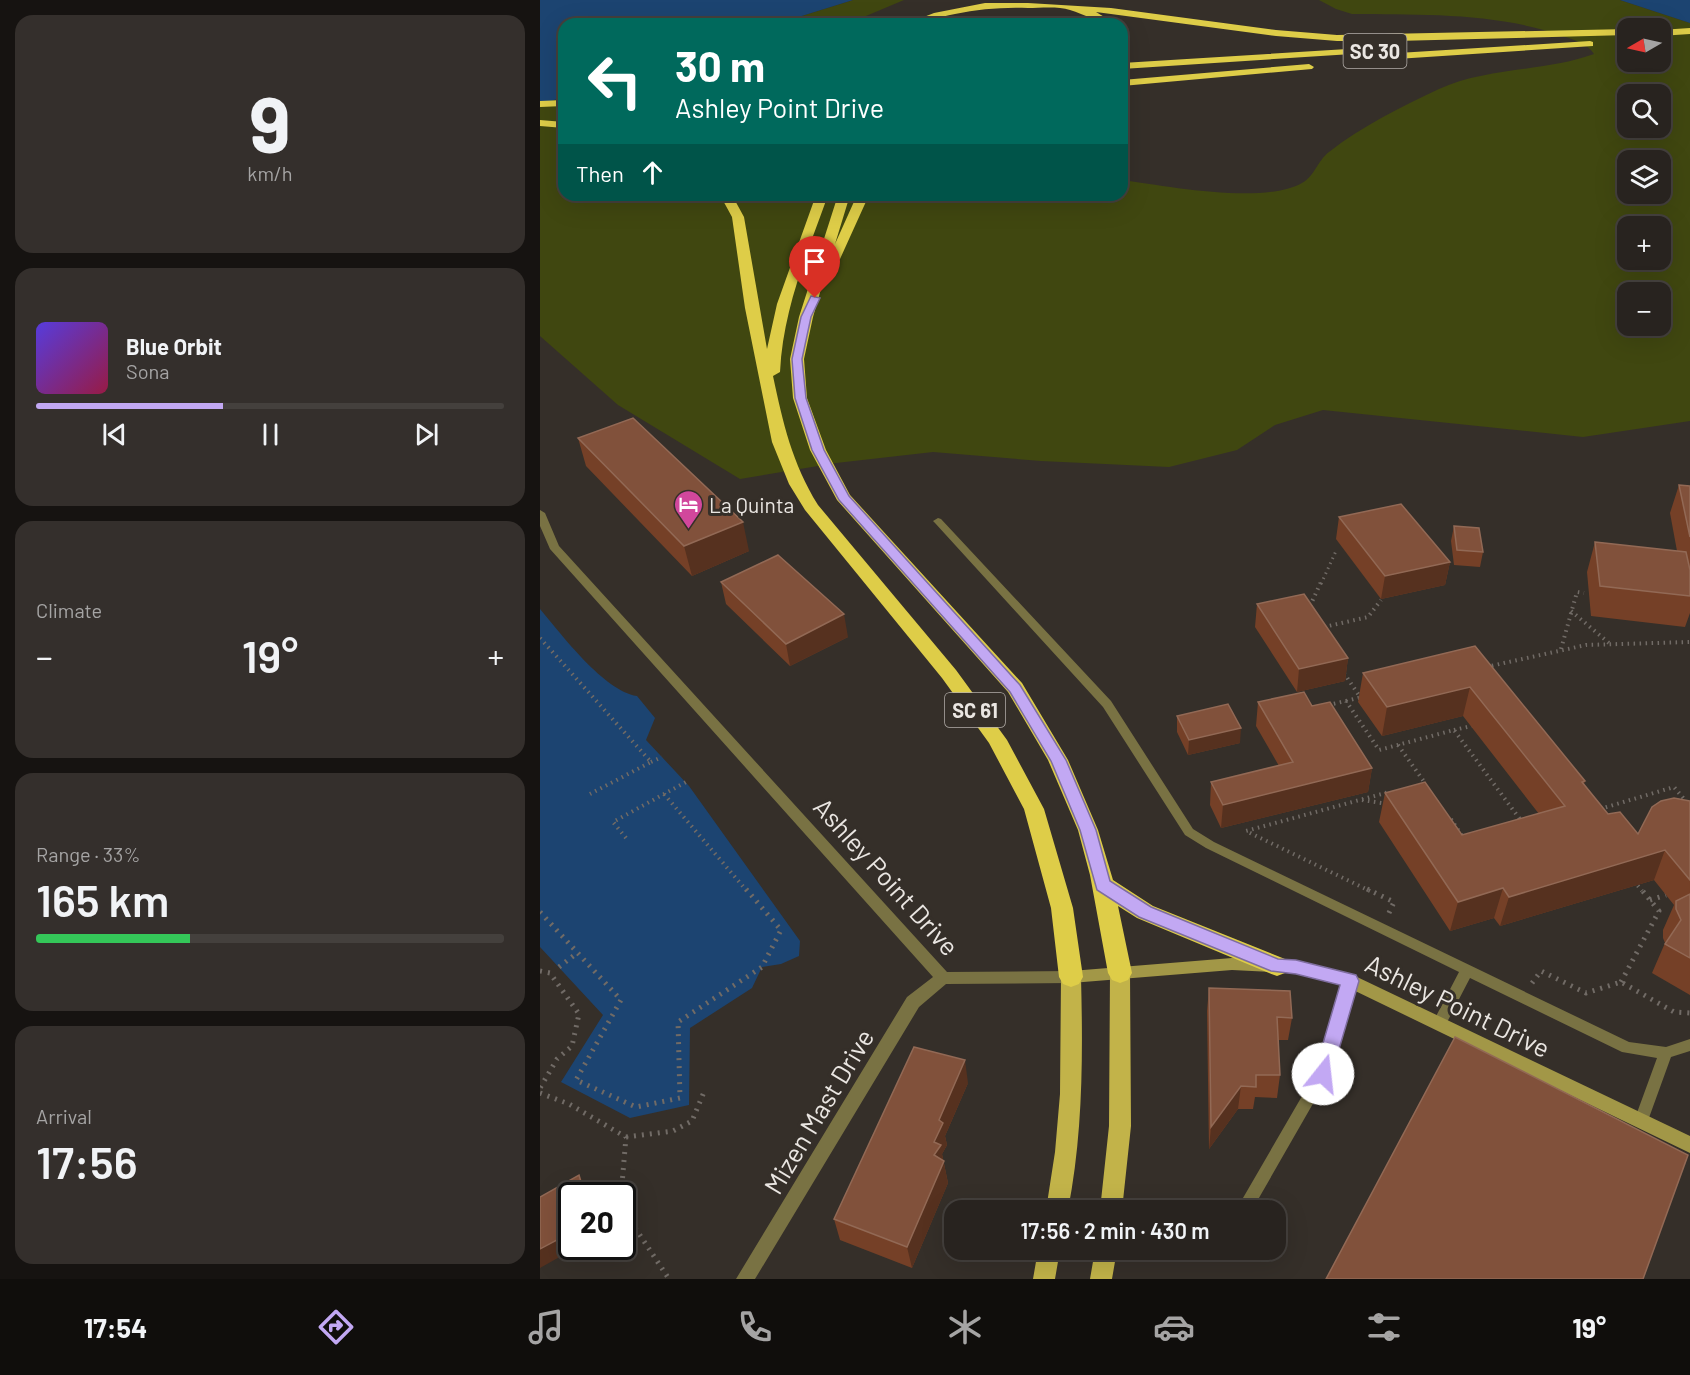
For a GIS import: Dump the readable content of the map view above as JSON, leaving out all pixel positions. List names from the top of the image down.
{
  "streets": {
    "highway": ["SC 30", "SC 61"],
    "street": ["Ashley Point Drive", "Mizen Mast Drive"]
  },
  "crossings": [
    ["SC 61", "Ashley Point Drive"],
    ["Ashley Point Drive", "Mizen Mast Drive"]
  ],
  "places": {
    "hotel": ["La Quinta"]
  },
  "north": "left",
  "page": {
    "tile": [
      ["9", "km/h"],
      "Climate",
      ["Range · 33%", "165 km"],
      ["Arrival", "17:56"]
    ],
    "map_buttons": ["+", "−"],
    "turn": ["30 m", "Ashley Point Drive"],
    "then": "Then",
    "song": ["Blue Orbit", "Sona"],
    "heat": ["−", "19°", "+"],
    "limit": "20",
    "trip": "17:56 · 2 min · 430 m",
    "tabs": ["17:54", "19°"]
  }
}
